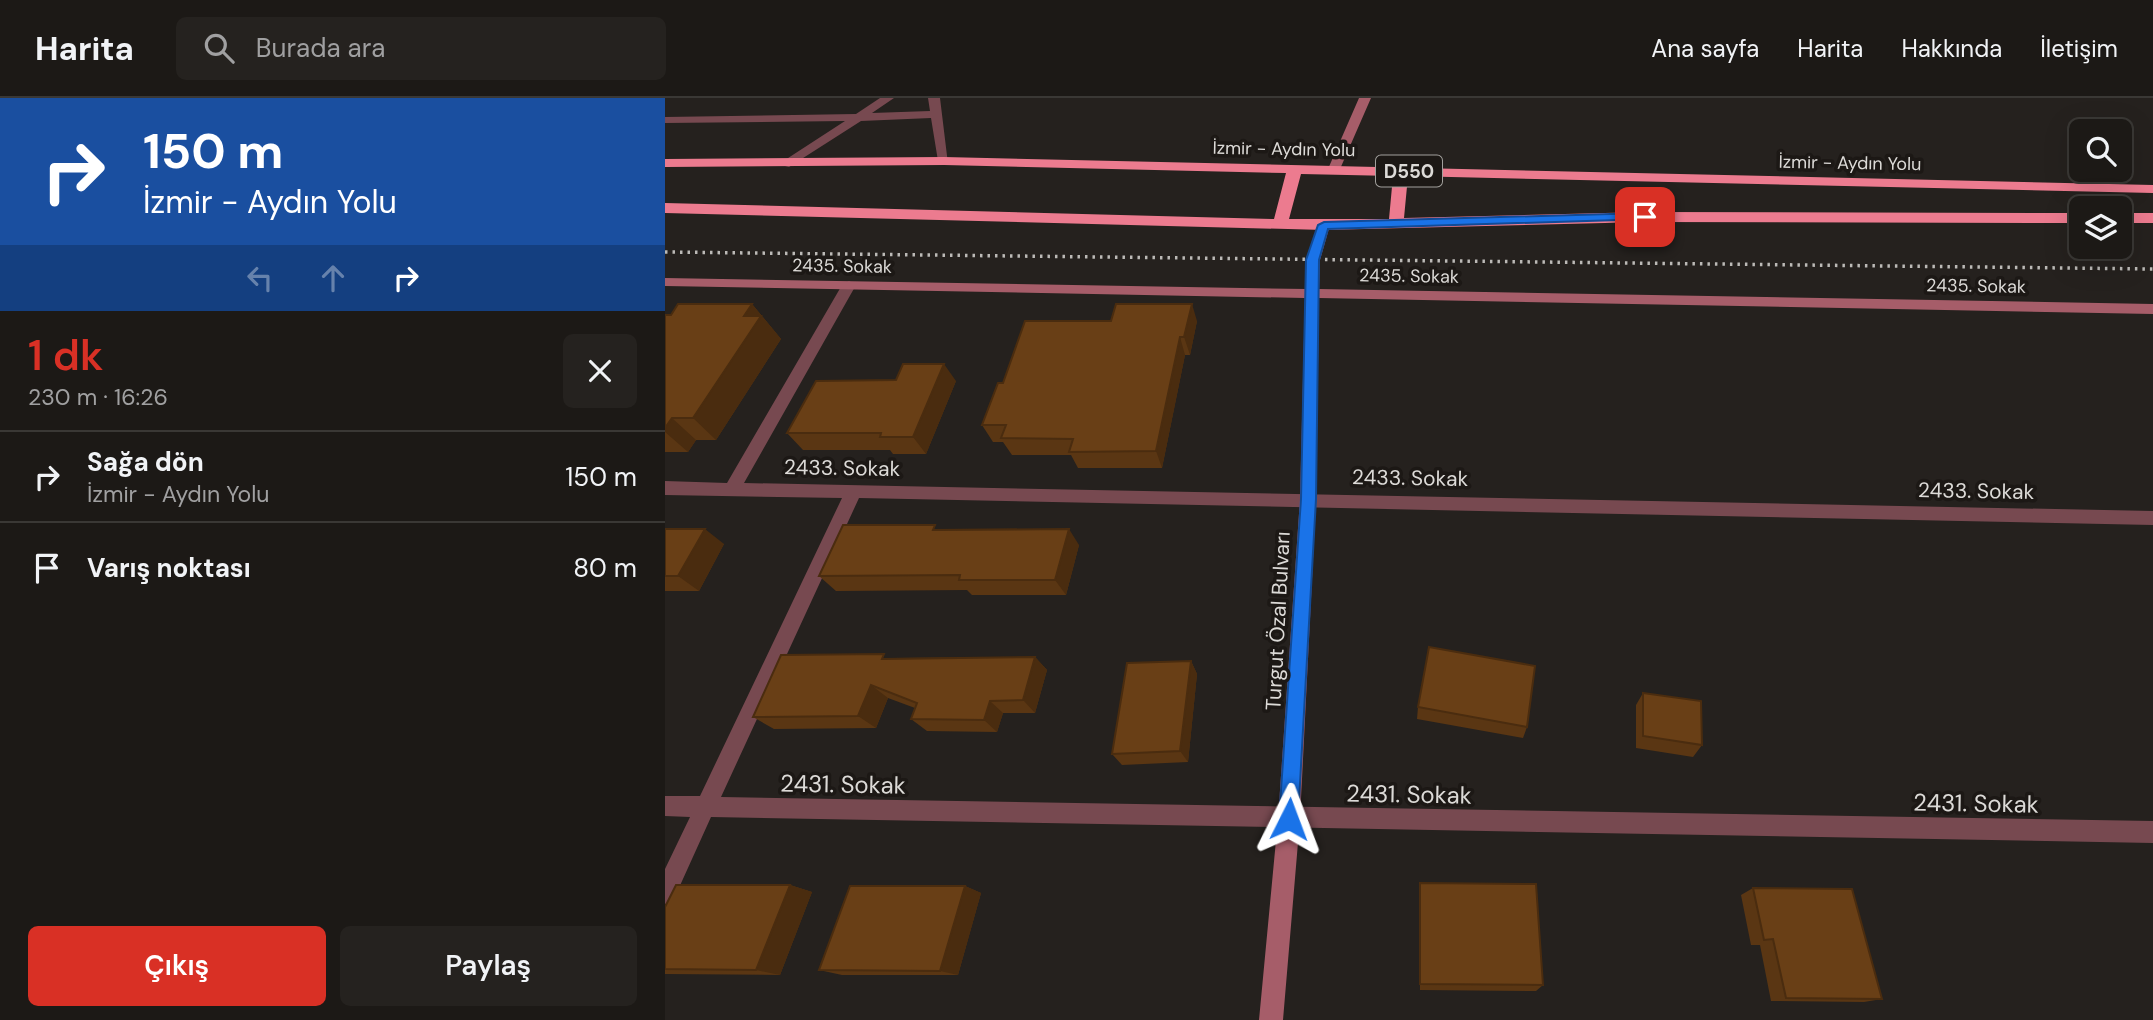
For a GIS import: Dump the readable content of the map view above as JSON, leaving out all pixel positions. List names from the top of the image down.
{
  "streets": {
    "highway": ["İzmir - Aydın Yolu", "D550"],
    "street": [
      "2435. Sokak",
      "2433. Sokak",
      "Turgut Özal Bulvarı",
      "2431. Sokak"
    ]
  },
  "crossings": [
    ["2435. Sokak", "Turgut Özal Bulvarı"],
    ["2433. Sokak", "Turgut Özal Bulvarı"],
    ["Turgut Özal Bulvarı", "2431. Sokak"]
  ],
  "page": {
    "header": "Harita",
    "search": "Burada ara",
    "nav": [
      "Ana sayfa",
      "Harita",
      "Hakkında",
      "İletişim"
    ],
    "turn": ["150 m", "İzmir - Aydın Yolu"],
    "heading": ["1 dk", "230 m · 16:26"],
    "list": [
      {
        "name": "Sağa dön",
        "note": "İzmir - Aydın Yolu",
        "value": "150 m"
      },
      {
        "name": "Varış noktası",
        "value": "80 m"
      }
    ],
    "buttons": ["Çıkış", "Paylaş"]
  }
}
